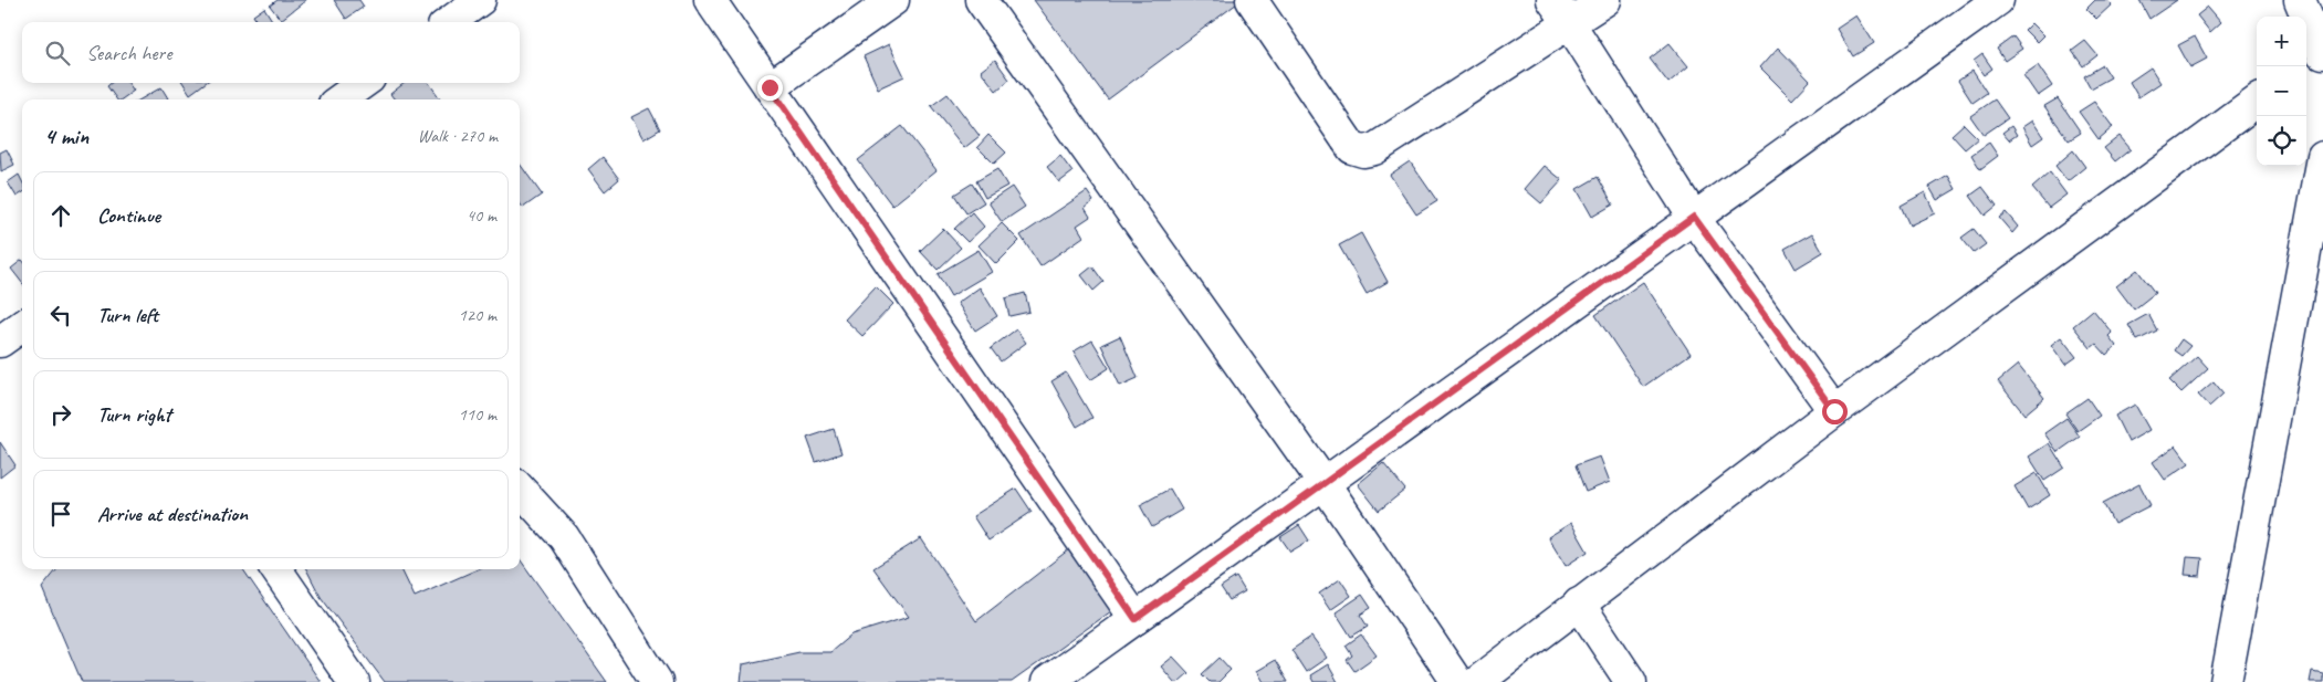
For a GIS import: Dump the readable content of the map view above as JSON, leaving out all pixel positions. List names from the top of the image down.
{
  "page": {
    "map_buttons": ["+", "−"],
    "search": "Search here",
    "heading": ["4 min", "Walk · 270 m"],
    "list": [
      ["Continue", "40 m"],
      ["Turn left", "120 m"],
      ["Turn right", "110 m"],
      "Arrive at destination"
    ]
  }
}
